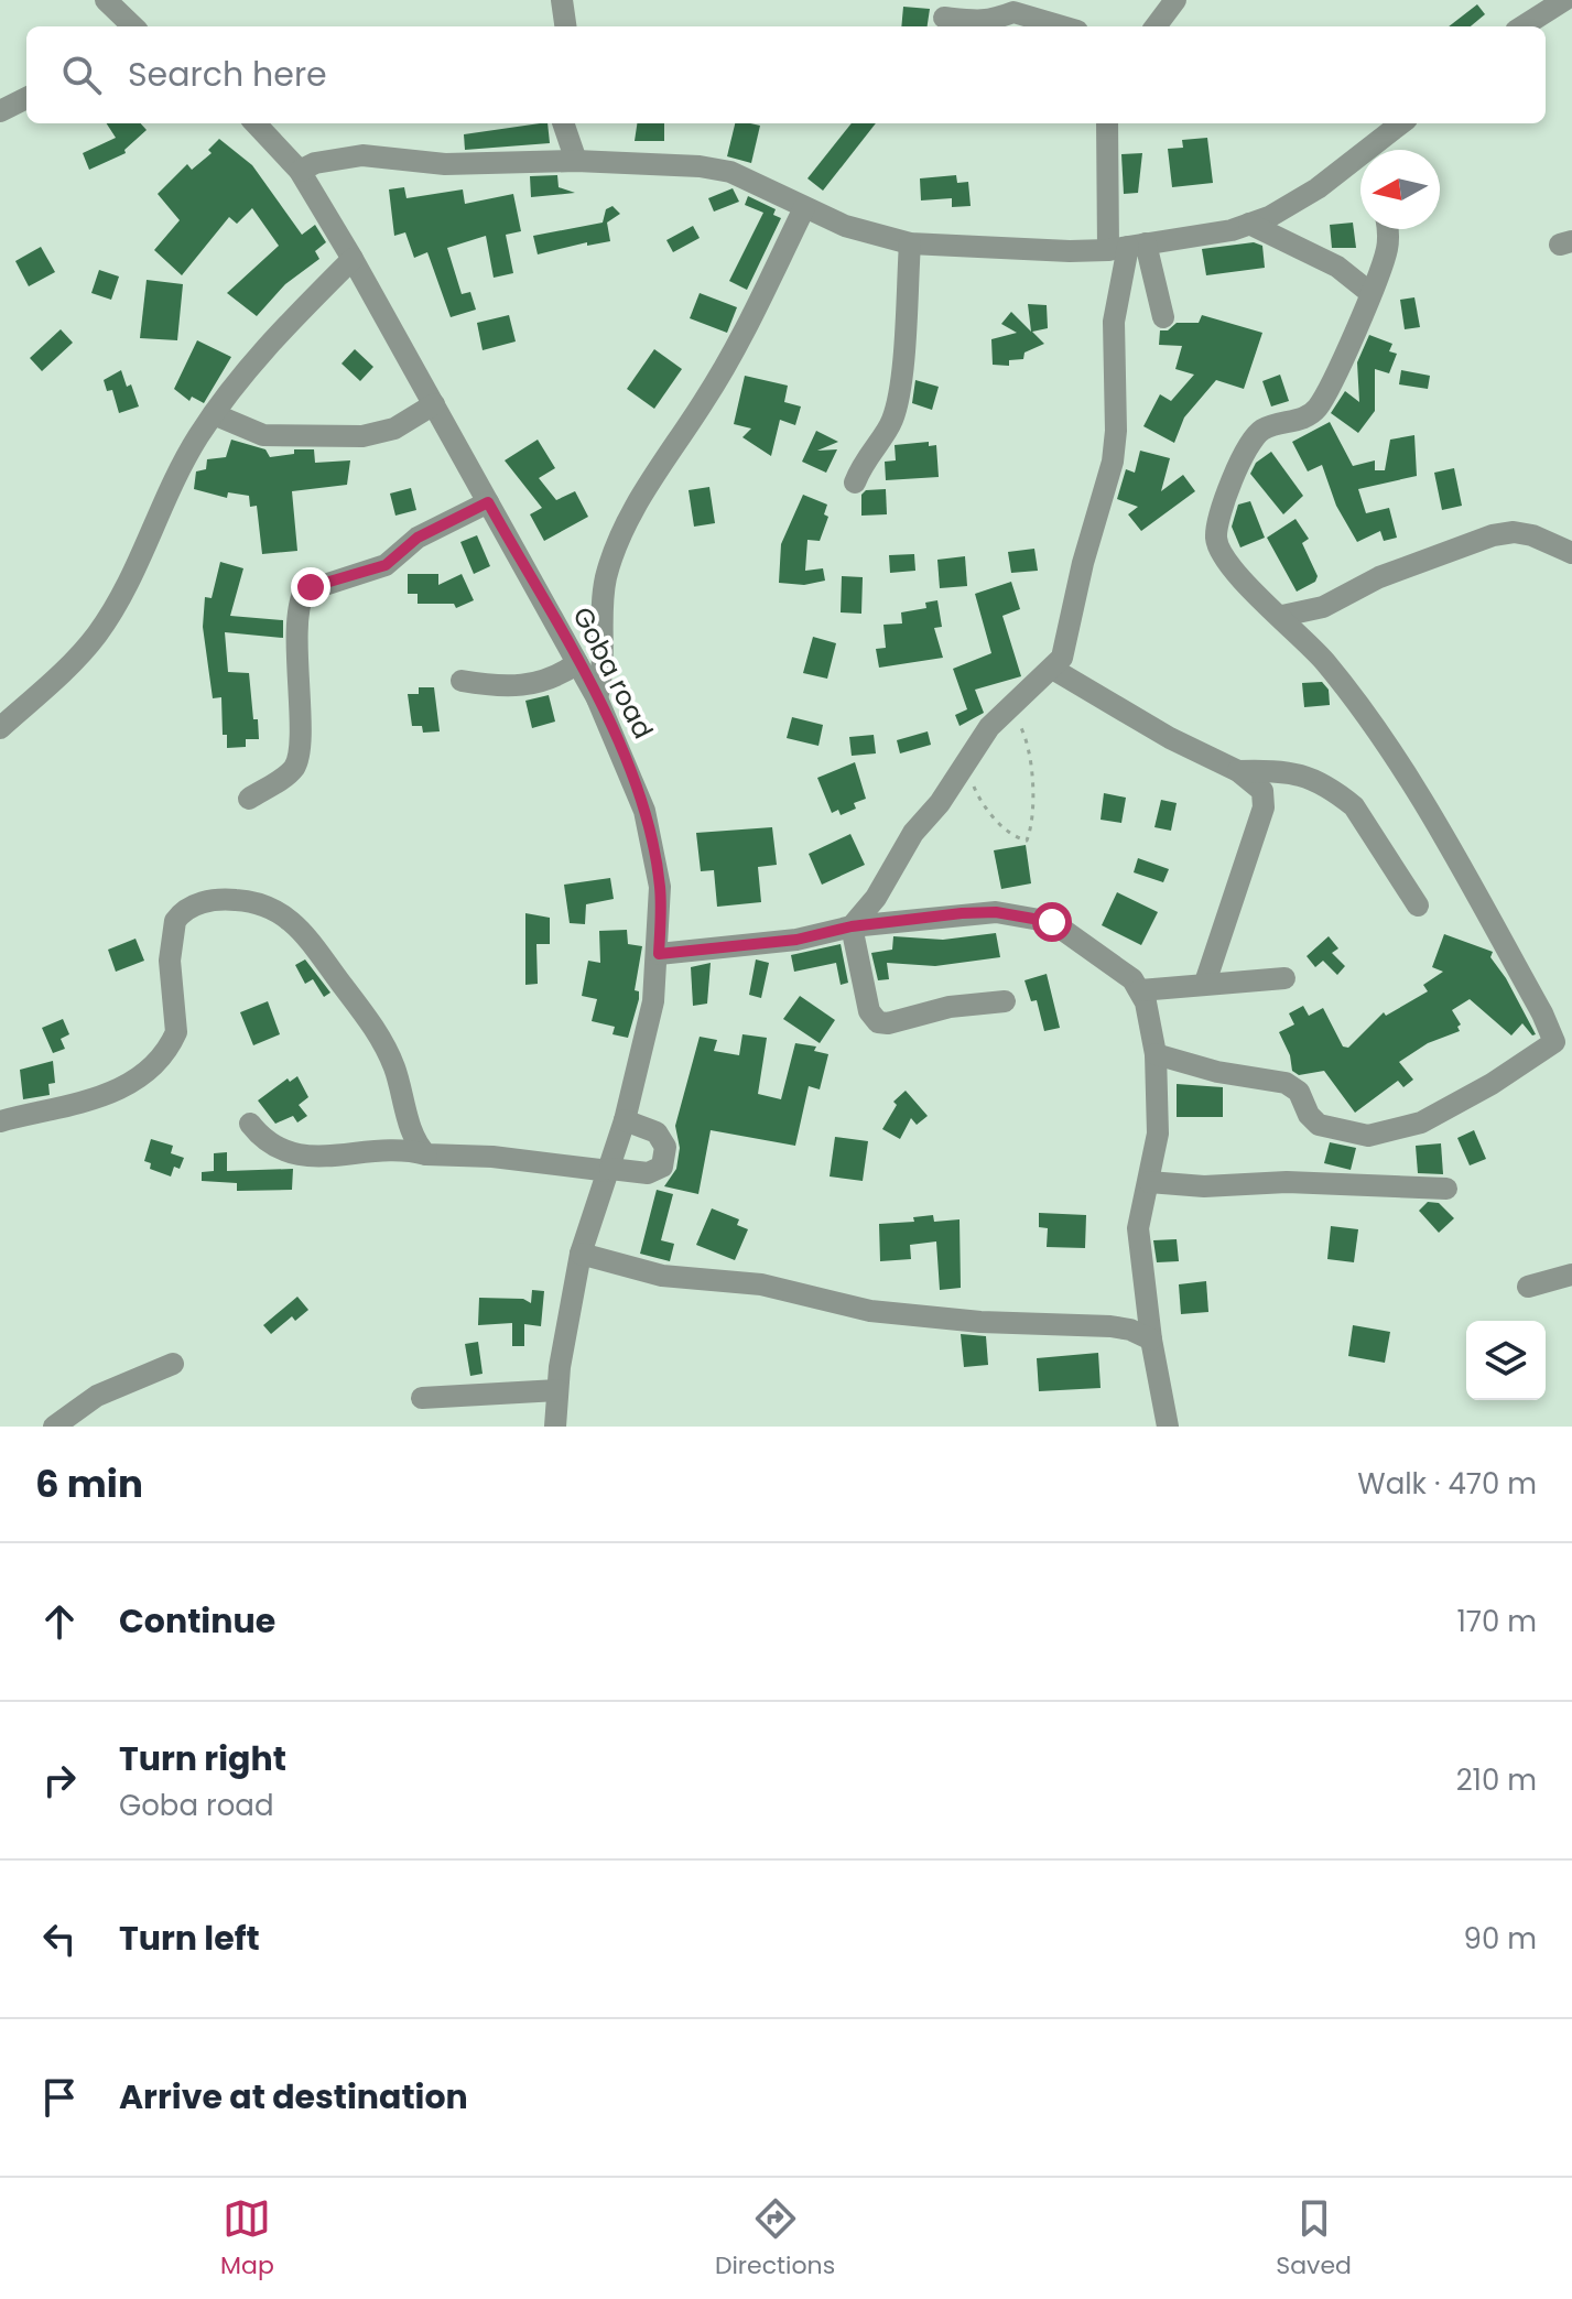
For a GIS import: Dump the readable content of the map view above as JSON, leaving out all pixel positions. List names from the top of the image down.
{
  "streets": {
    "street": ["Goba road"]
  },
  "north": "left",
  "page": {
    "search": "Search here",
    "heading": ["6 min", "Walk · 470 m"],
    "list": [
      ["Continue", "170 m"],
      ["Turn right", "Goba road", "210 m"],
      ["Turn left", "90 m"],
      "Arrive at destination"
    ],
    "nav": ["Map", "Directions", "Saved"]
  }
}
